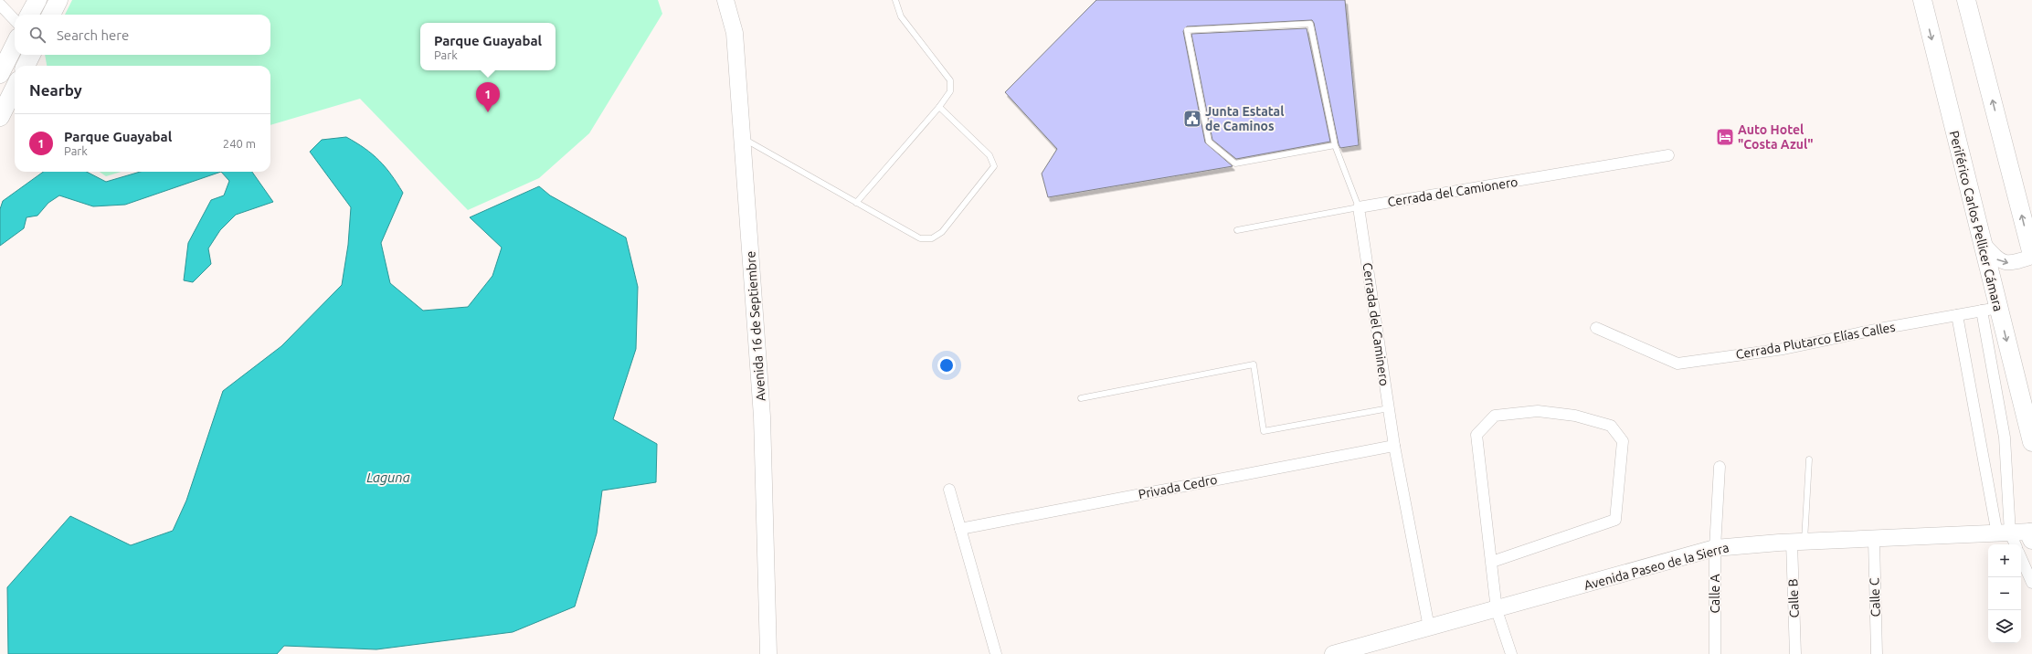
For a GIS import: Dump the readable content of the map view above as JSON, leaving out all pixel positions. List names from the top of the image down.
{
  "streets": {
    "main road": ["Periférico Carlos Pellicer Cámara", "Avenida 16 de Septiembre", "Avenida Paseo de la Sierra"],
    "street": [
      "Cerrada del Camionero",
      "Cerrada del Caminero",
      "Cerrada Plutarco Elías Calles",
      "Privada Cedro",
      "Calle A",
      "Calle C",
      "Calle B"
    ]
  },
  "crossings": [
    ["Cerrada del Camionero", "Cerrada del Caminero"],
    ["Periférico Carlos Pellicer Cámara", "Cerrada Plutarco Elías Calles"],
    ["Cerrada del Caminero", "Privada Cedro"],
    ["Cerrada del Caminero", "Avenida Paseo de la Sierra"],
    ["Avenida Paseo de la Sierra", "Calle A"],
    ["Avenida Paseo de la Sierra", "Calle C"],
    ["Avenida Paseo de la Sierra", "Calle B"]
  ],
  "water": ["Laguna"],
  "places": {
    "public building": ["Junta Estatal de Caminos"],
    "hotel": ["Auto Hotel \"Costa Azul\""]
  },
  "page": {
    "search": "Search here",
    "popup": ["Parque Guayabal", "Park"],
    "heading": "Nearby",
    "pins": "1",
    "list": [
      {
        "mark": "1",
        "name": "Parque Guayabal",
        "note": "Park",
        "value": "240 m"
      }
    ],
    "map_buttons": ["+", "−"]
  }
}
